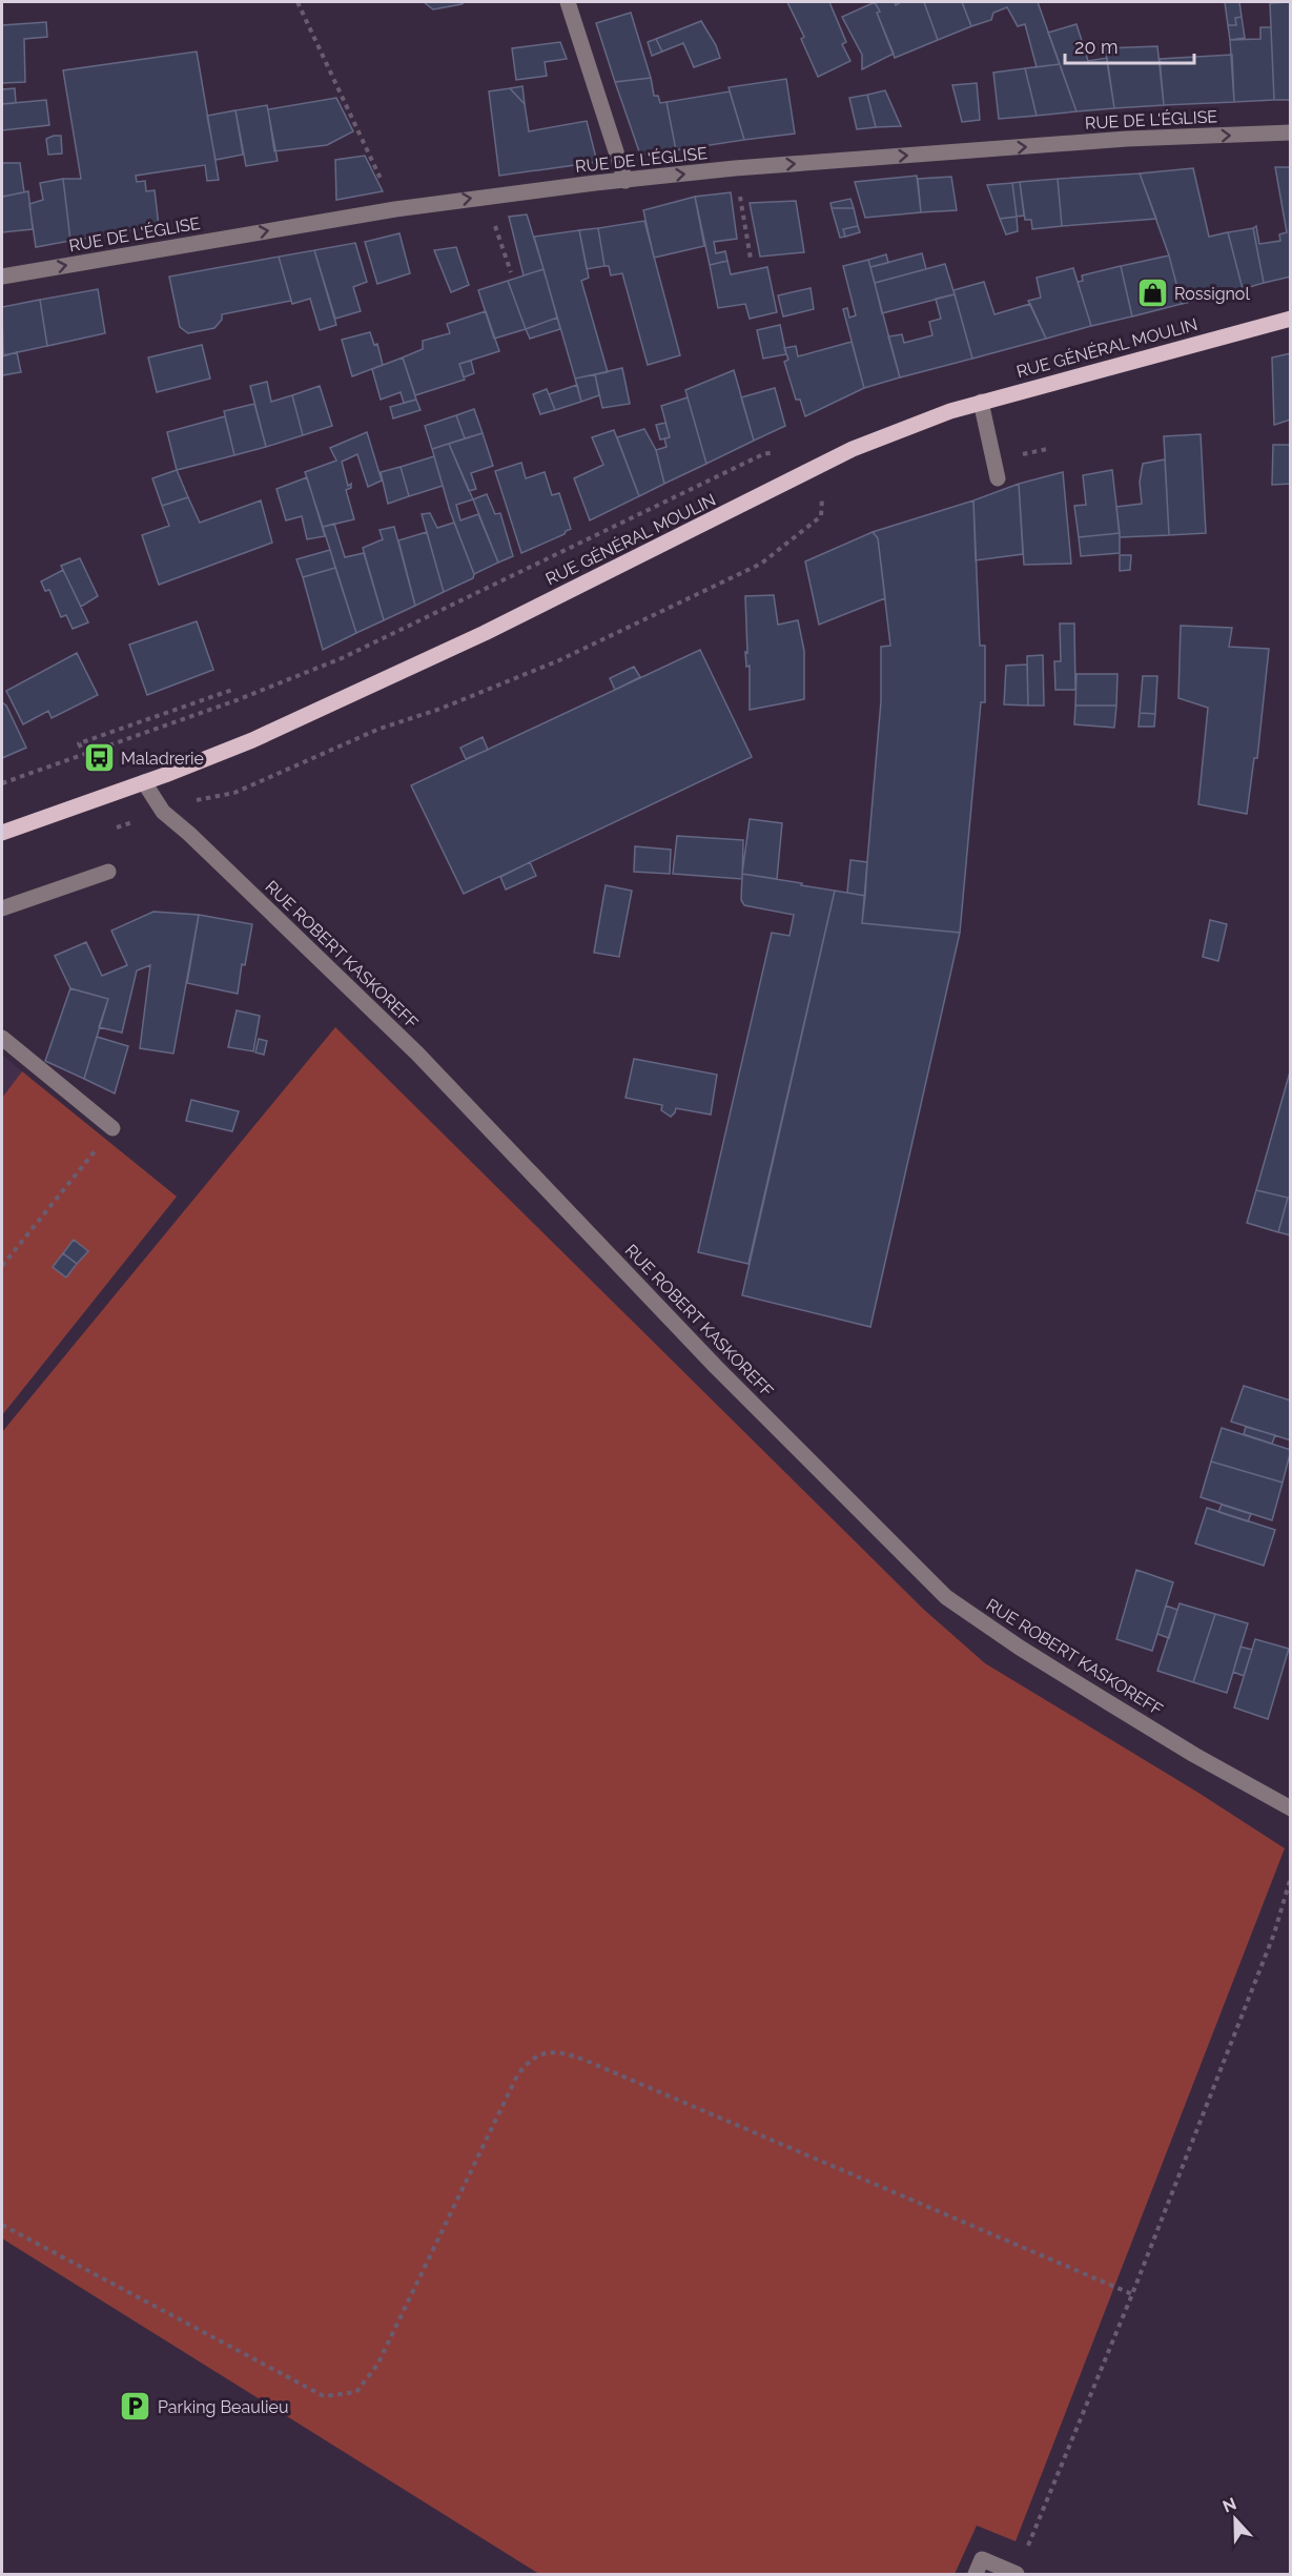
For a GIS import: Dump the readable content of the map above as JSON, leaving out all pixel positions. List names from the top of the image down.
{
  "streets": {
    "main road": ["RUE GÉNÉRAL MOULIN"],
    "street": ["RUE DE L'ÉGLISE", "RUE ROBERT KASKOREFF"]
  },
  "crossings": [
    ["RUE GÉNÉRAL MOULIN", "RUE ROBERT KASKOREFF"]
  ],
  "one_way": ["RUE DE L'ÉGLISE"],
  "places": {
    "shop": ["Rossignol"],
    "bus stop": ["Maladrerie"],
    "parking": ["Parking Beaulieu"]
  },
  "scale_bar": "20 m",
  "north": "top"
}
